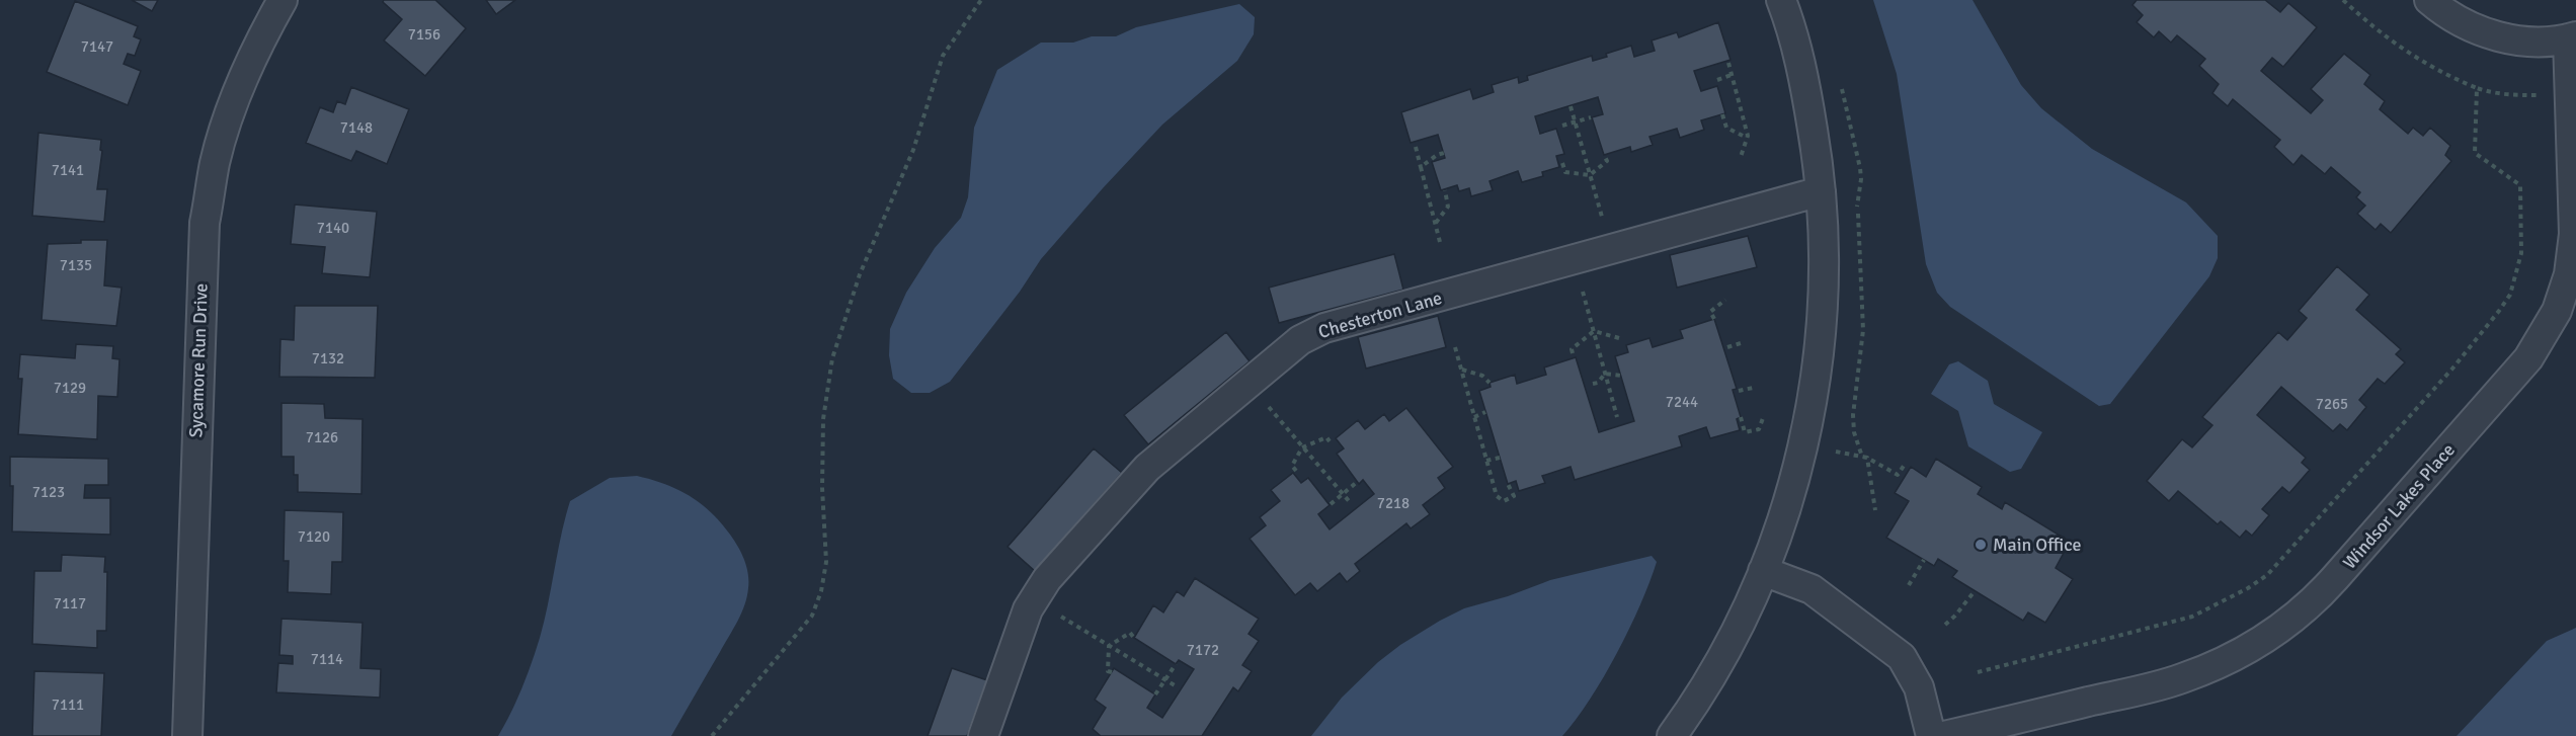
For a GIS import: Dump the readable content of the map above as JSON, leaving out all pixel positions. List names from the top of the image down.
{
  "streets": {
    "street": ["Chesterton Lane", "Sycamore Run Drive", "Windsor Lakes Place"]
  },
  "places": ["Main Office"],
  "house_numbers": [
    "7156",
    "7147",
    "7148",
    "7141",
    "7140",
    "7135",
    "7132",
    "7129",
    "7244",
    "7265",
    "7126",
    "7123",
    "7218",
    "7120",
    "7117",
    "7172",
    "7114",
    "7111"
  ]
}
